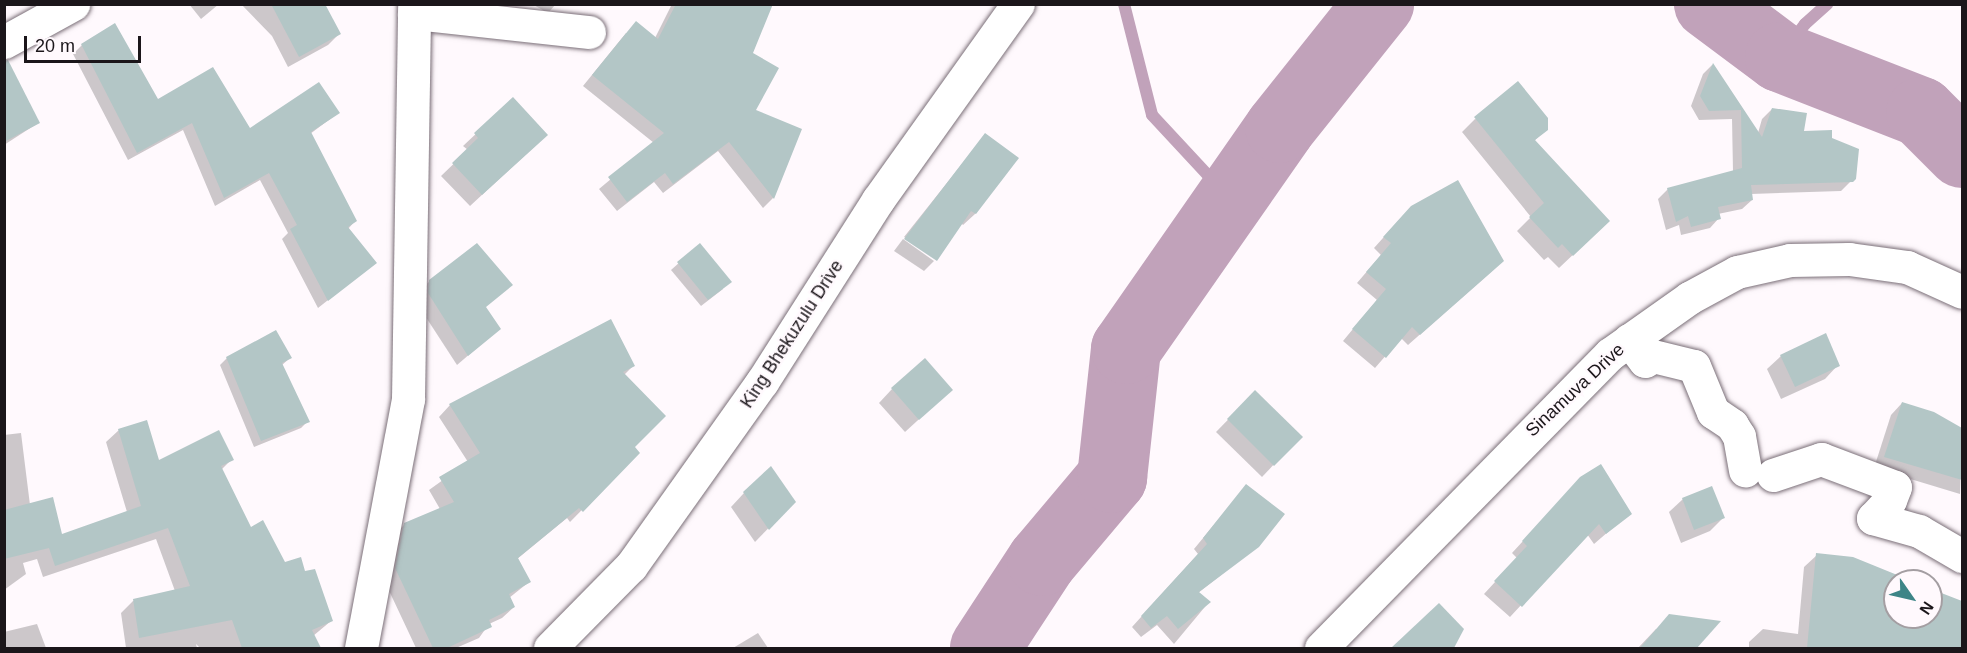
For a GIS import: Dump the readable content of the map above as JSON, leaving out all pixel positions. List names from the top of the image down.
{
  "streets": {
    "street": ["King Bhekuzulu Drive", "Sinamuva Drive"]
  },
  "scale_bar": "20 m",
  "north": "bottom right"
}
